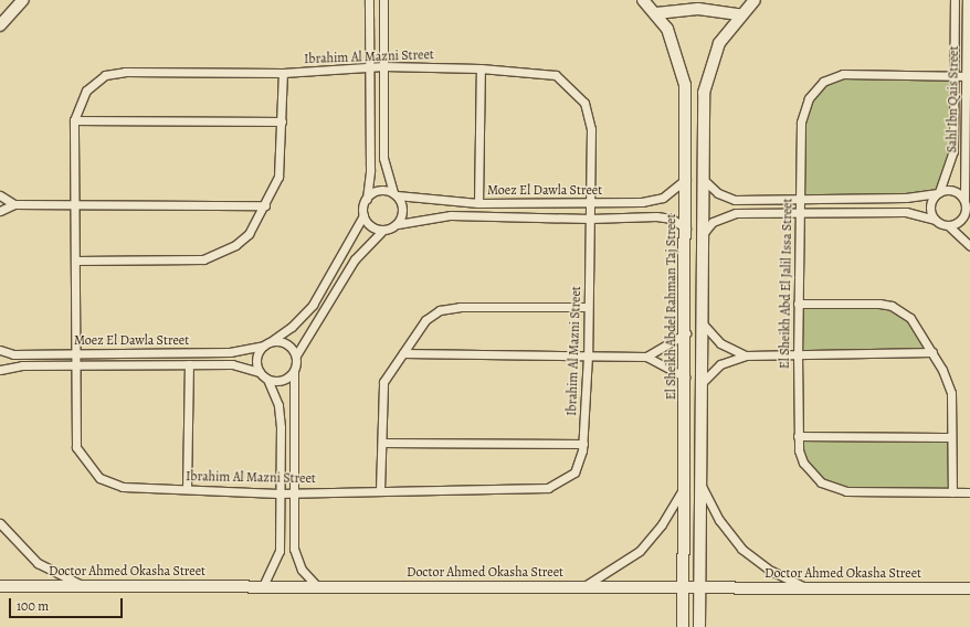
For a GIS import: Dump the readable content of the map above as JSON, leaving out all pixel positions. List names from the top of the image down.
{
  "streets": {
    "street": [
      "Ibrahim Al Mazni Street",
      "Sahl Ibn Qais Street",
      "Moez El Dawla Street",
      "El Sheikh Abd El Jalil Issa Street",
      "El Sheikh Abdel Rahman Taj Street",
      "Doctor Ahmed Okasha Street"
    ]
  },
  "crossings": [
    ["Ibrahim Al Mazni Street", "Moez El Dawla Street"],
    ["Sahl Ibn Qais Street", "El Sheikh Abd El Jalil Issa Street"],
    ["Moez El Dawla Street", "El Sheikh Abdel Rahman Taj Street"],
    ["El Sheikh Abdel Rahman Taj Street", "Doctor Ahmed Okasha Street"]
  ],
  "scale_bar": "100 m"
}
